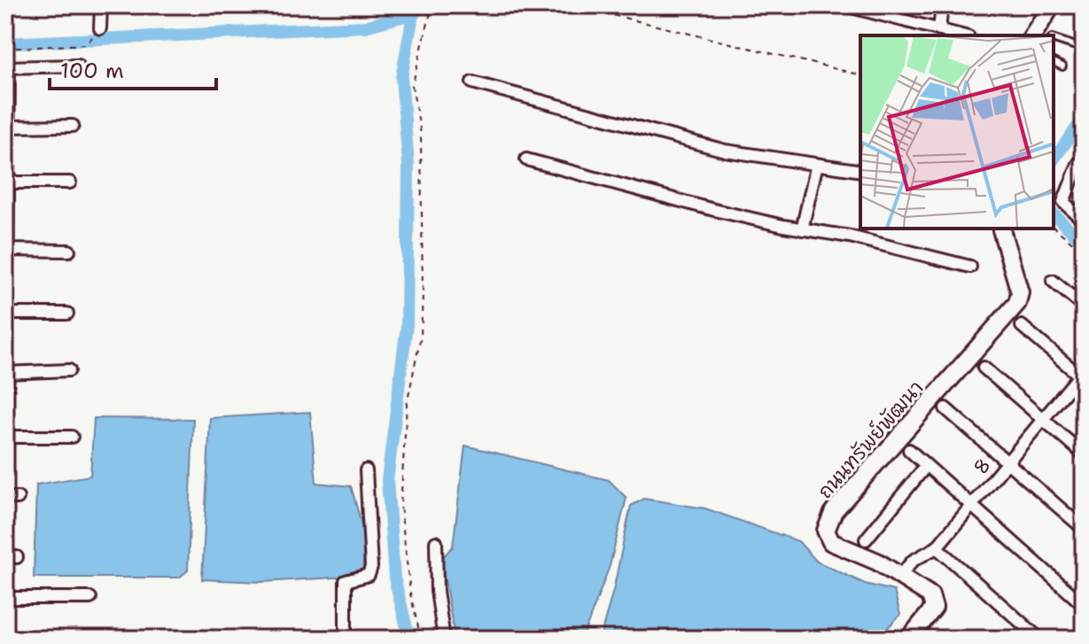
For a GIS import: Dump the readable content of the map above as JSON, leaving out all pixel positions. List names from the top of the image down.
{
  "streets": {
    "street": ["ถนนทรัพย์พัฒนา", "8"]
  },
  "crossings": [
    ["ถนนทรัพย์พัฒนา", "8"]
  ],
  "scale_bar": "100 m"
}
